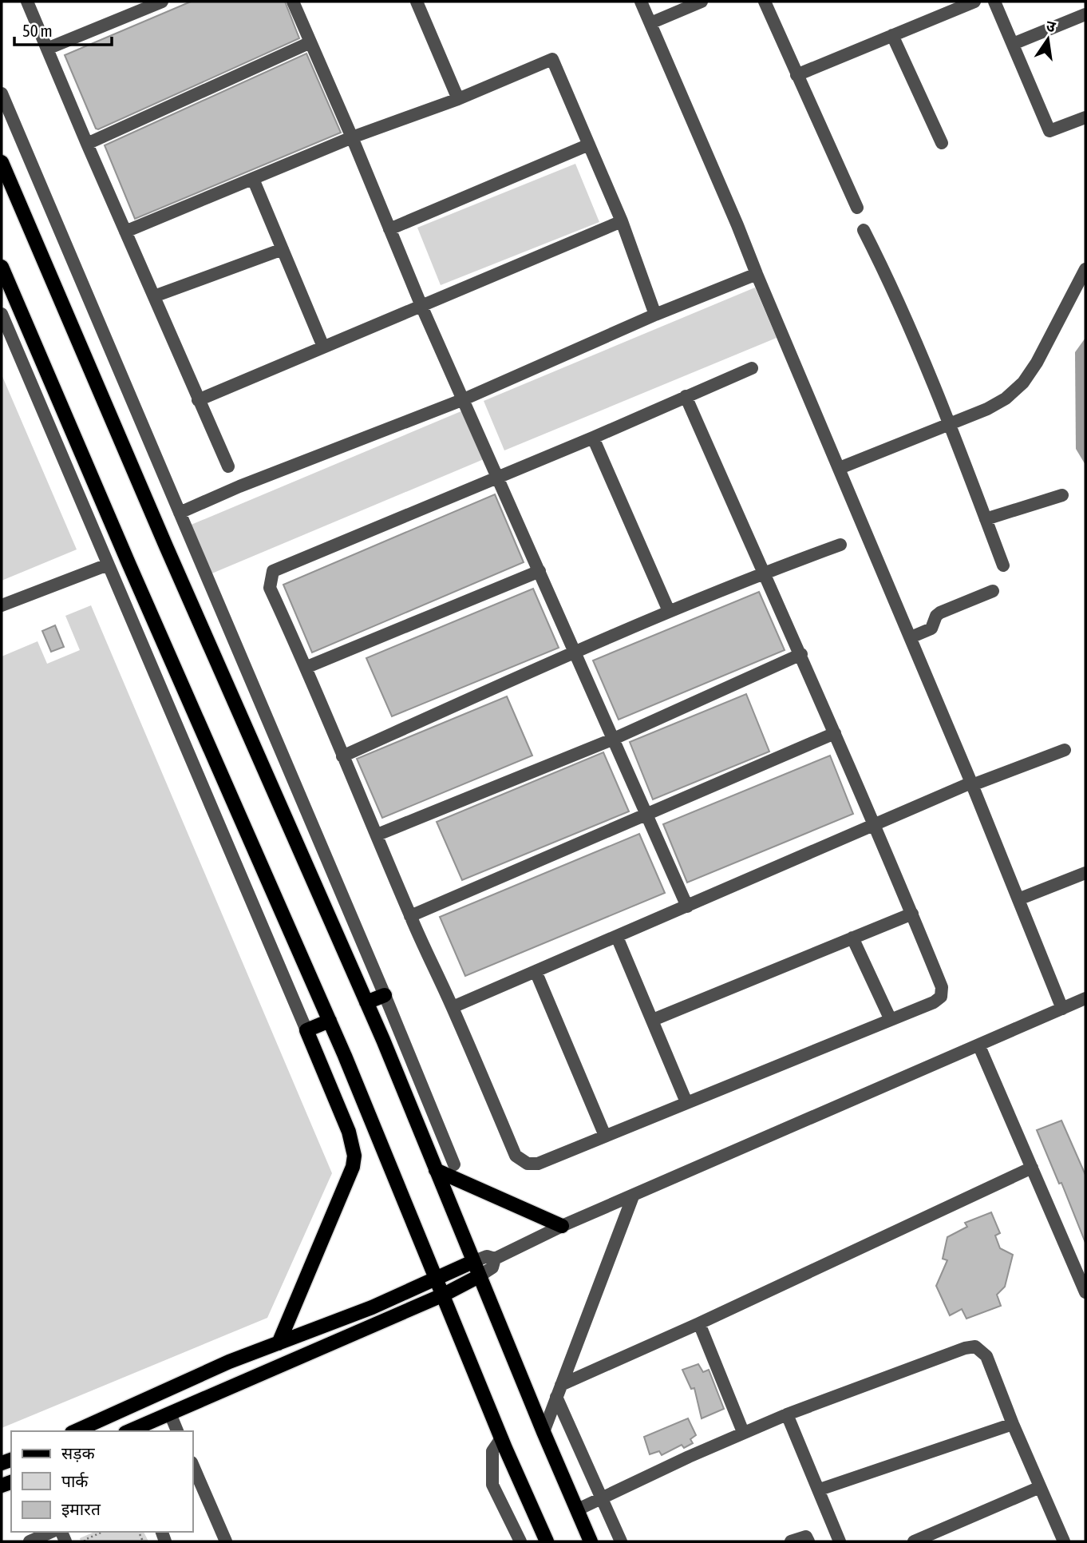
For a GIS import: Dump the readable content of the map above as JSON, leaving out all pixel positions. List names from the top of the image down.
{
  "legend": ["सड़क", "पार्क", "इमारत"],
  "scale_bar": "50 m",
  "north": "top"
}
